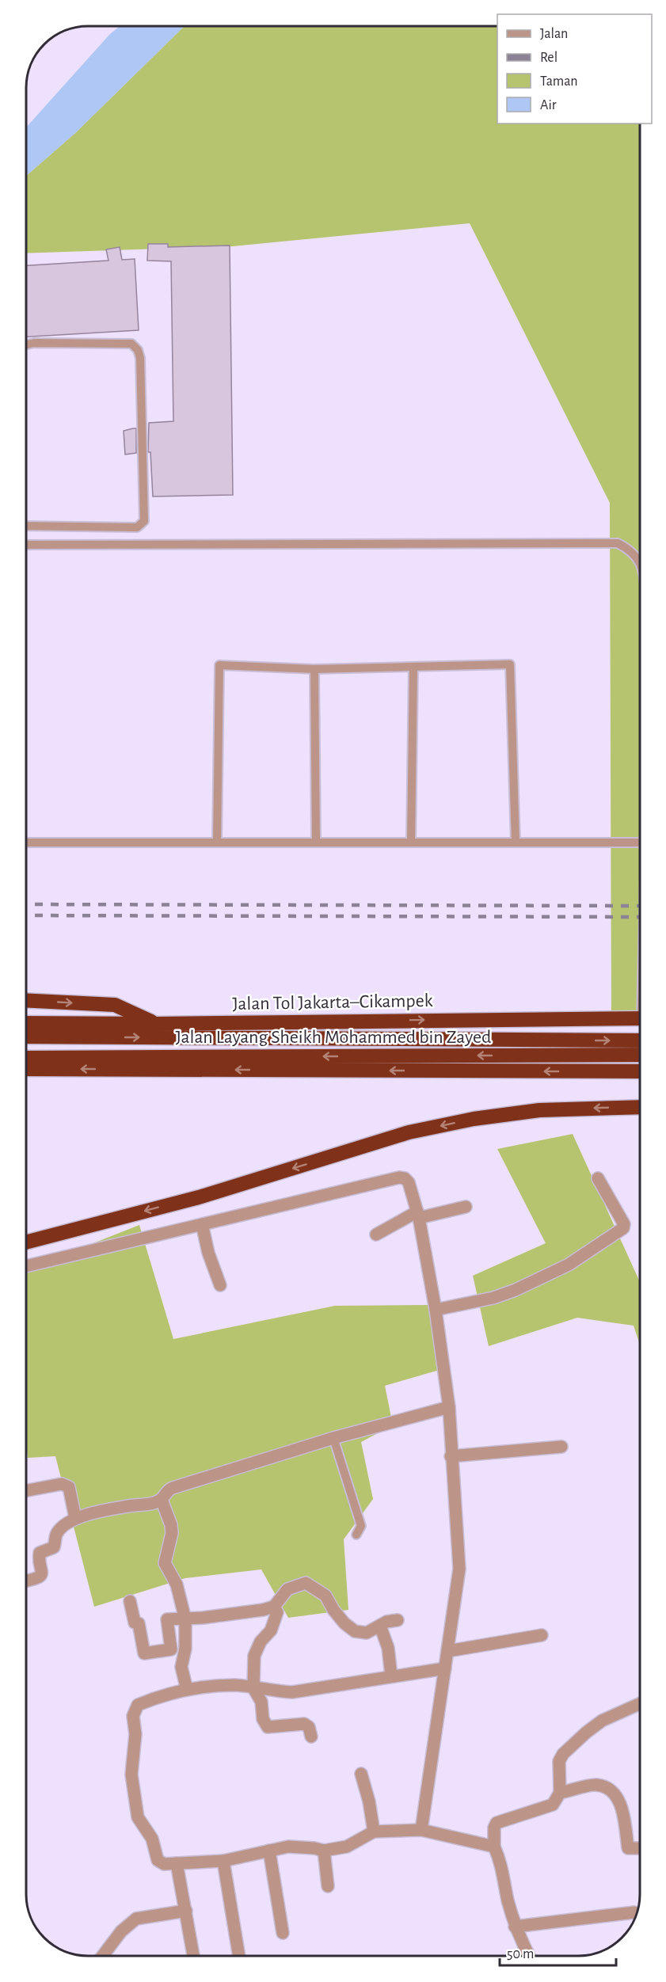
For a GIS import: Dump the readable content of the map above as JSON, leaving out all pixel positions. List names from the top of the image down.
{
  "streets": {
    "highway": ["Jalan Tol Jakarta–Cikampek", "Jalan Layang Sheikh Mohammed bin Zayed"]
  },
  "legend": [
    "Jalan",
    "Rel",
    "Taman",
    "Air"
  ],
  "scale_bar": "50 m"
}
